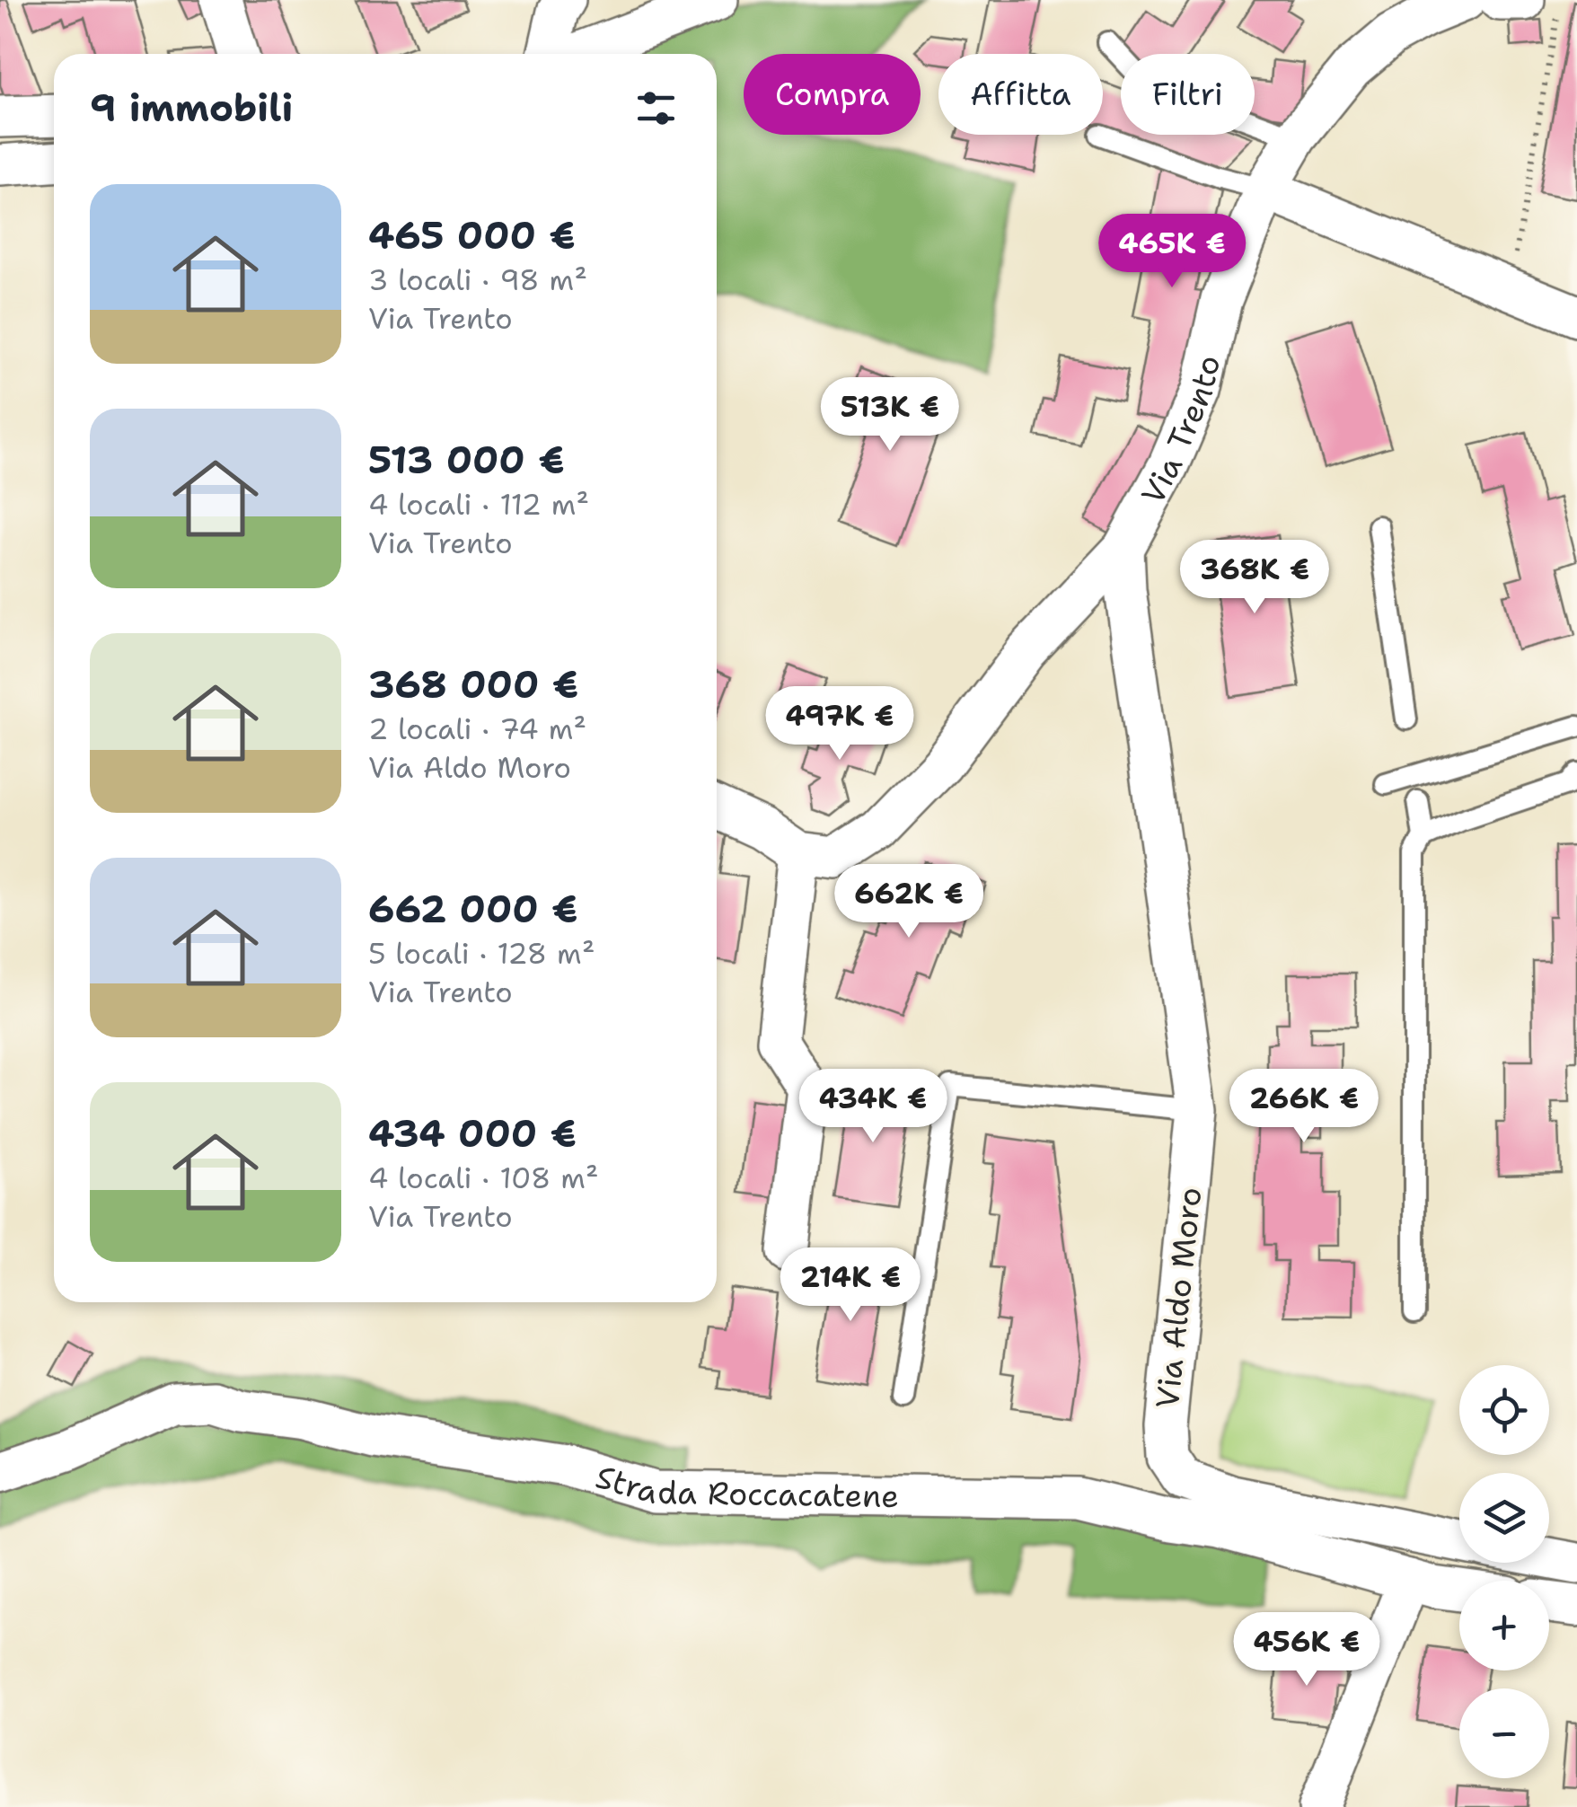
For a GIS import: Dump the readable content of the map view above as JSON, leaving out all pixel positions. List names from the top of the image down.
{
  "streets": {
    "street": ["Via Trento", "Via Aldo Moro", "Strada Roccacatene"]
  },
  "crossings": [
    ["Via Trento", "Via Aldo Moro"]
  ],
  "page": {
    "chip": ["Compra", "Affitta", "Filtri"],
    "heading": "9 immobili",
    "list": [
      {
        "name": "465 000 €",
        "note": "3 locali · 98 m² · Via Trento"
      },
      {
        "name": "513 000 €",
        "note": "4 locali · 112 m² · Via Trento"
      },
      {
        "name": "368 000 €",
        "note": "2 locali · 74 m² · Via Aldo Moro"
      },
      {
        "name": "662 000 €",
        "note": "5 locali · 128 m² · Via Trento"
      },
      {
        "name": "434 000 €",
        "note": "4 locali · 108 m² · Via Trento"
      }
    ],
    "price": [
      "465K €",
      "513K €",
      "368K €",
      "497K €",
      "662K €",
      "434K €",
      "266K €",
      "214K €",
      "456K €"
    ],
    "map_buttons": ["+", "−"]
  }
}
